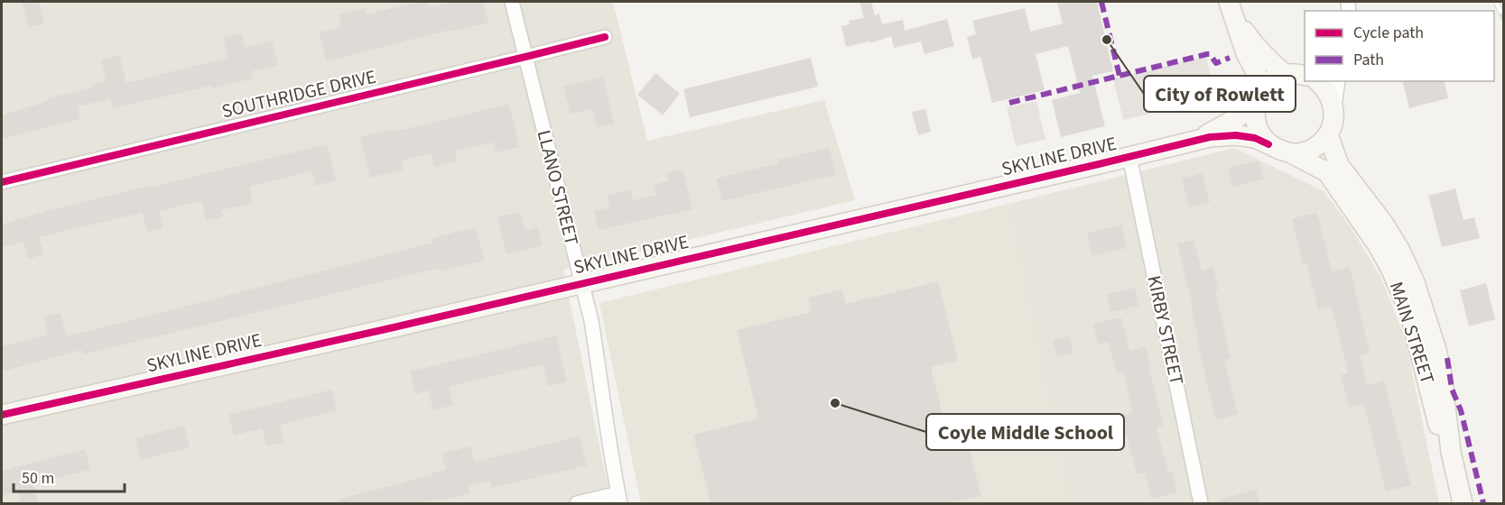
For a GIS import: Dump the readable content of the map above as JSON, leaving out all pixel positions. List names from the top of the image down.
{
  "streets": {
    "street": [
      "SOUTHRIDGE DRIVE",
      "SKYLINE DRIVE",
      "LLANO STREET",
      "KIRBY STREET",
      "MAIN STREET"
    ]
  },
  "crossings": [
    ["SOUTHRIDGE DRIVE", "LLANO STREET"],
    ["SKYLINE DRIVE", "LLANO STREET"],
    ["SKYLINE DRIVE", "KIRBY STREET"],
    ["SKYLINE DRIVE", "MAIN STREET"]
  ],
  "places": ["City of Rowlett", "Coyle Middle School"],
  "legend": ["Cycle path", "Path"],
  "scale_bar": "50 m"
}
